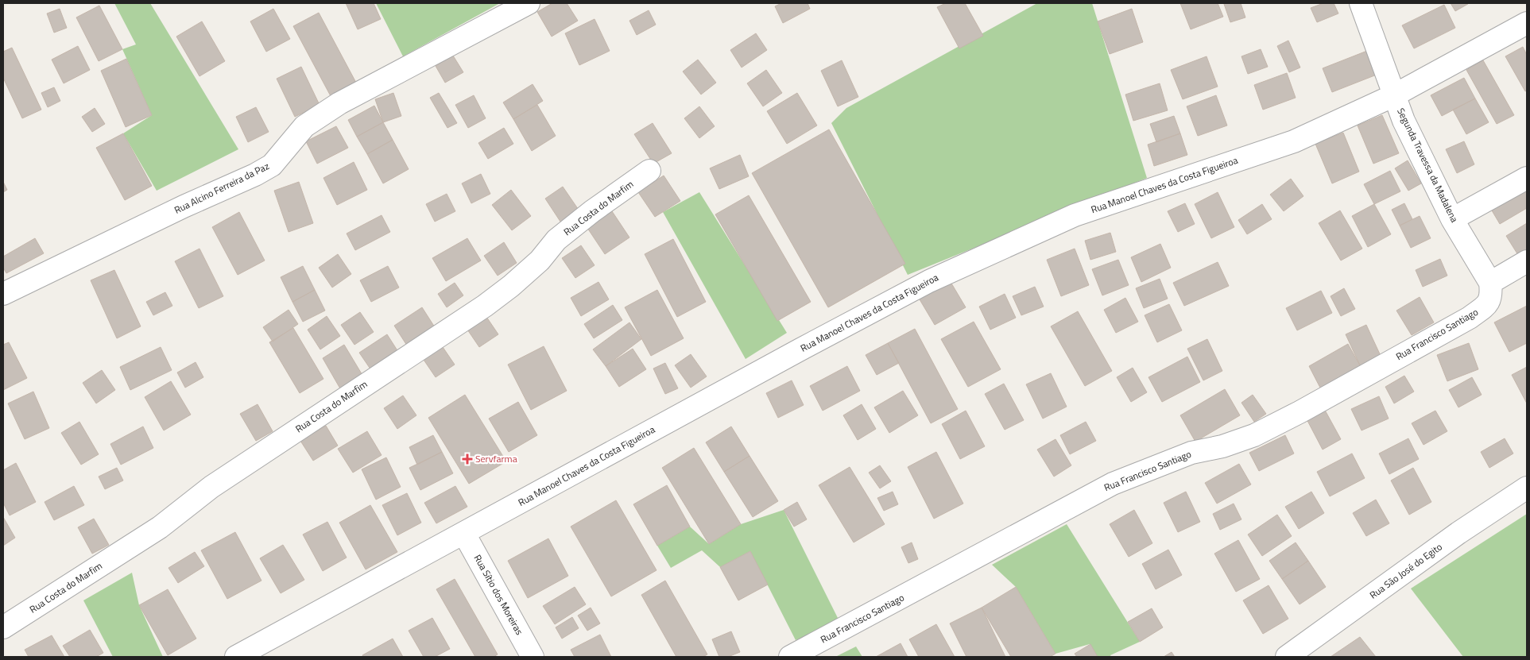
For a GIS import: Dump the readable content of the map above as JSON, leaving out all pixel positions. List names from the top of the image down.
{
  "streets": {
    "street": [
      "Segunda Travessa da Madalena",
      "Rua Manoel Chaves da Costa Figueiroa",
      "Rua Alcino Ferreira da Paz",
      "Rua Costa do Marfim",
      "Rua Francisco Santiago",
      "Rua São José do Egito",
      "Rua Sítio dos Moreiras"
    ]
  },
  "crossings": [
    ["Segunda Travessa da Madalena", "Rua Manoel Chaves da Costa Figueiroa"],
    ["Segunda Travessa da Madalena", "Rua Francisco Santiago"],
    ["Rua Manoel Chaves da Costa Figueiroa", "Rua Sítio dos Moreiras"]
  ],
  "places": {
    "health": ["Servfarma"]
  }
}
